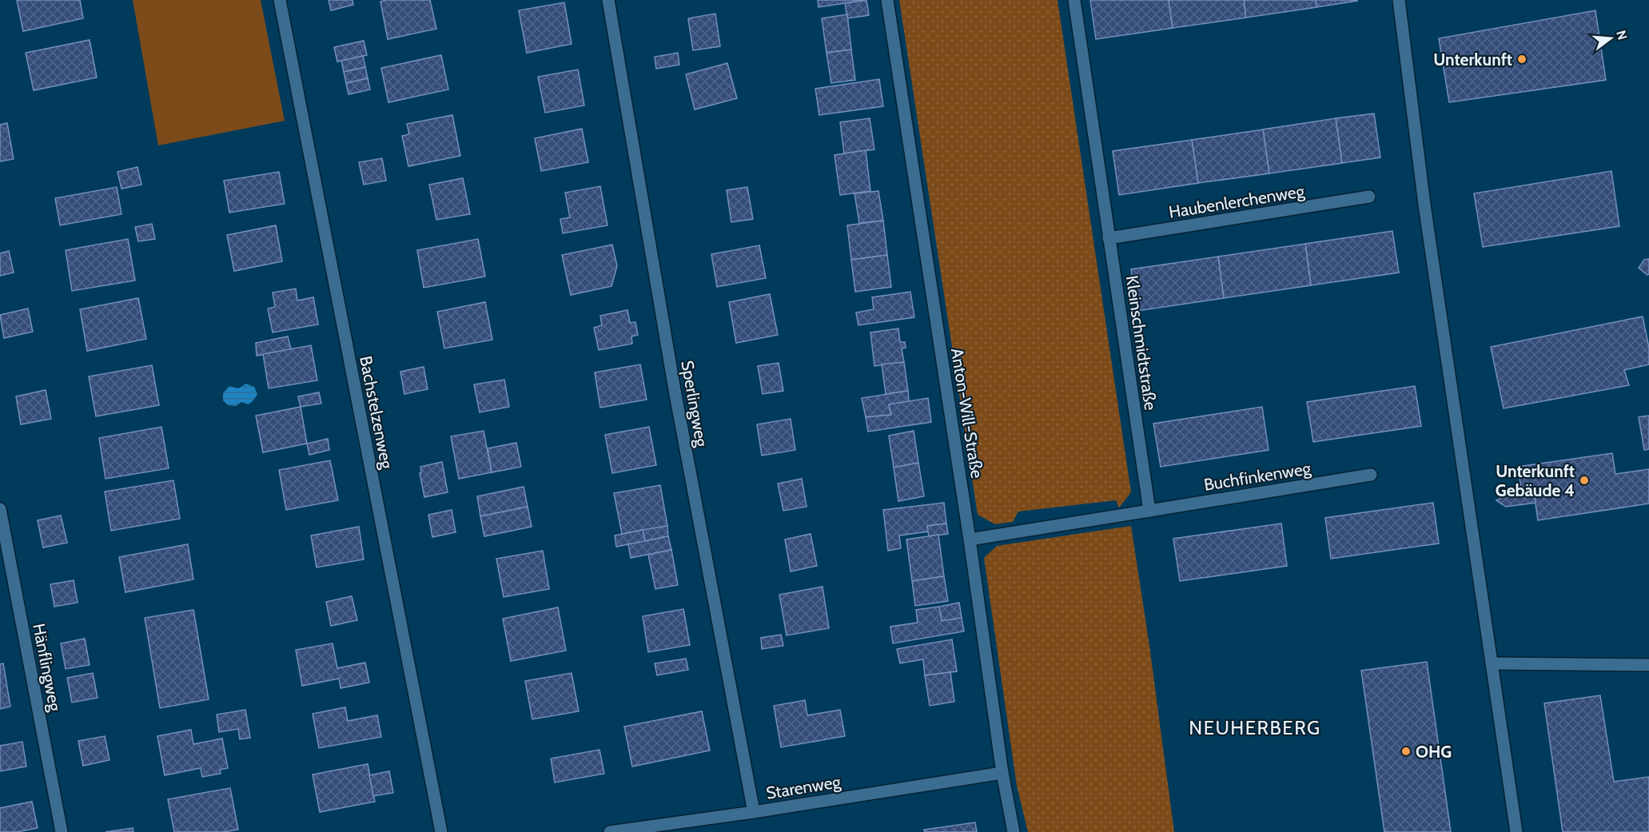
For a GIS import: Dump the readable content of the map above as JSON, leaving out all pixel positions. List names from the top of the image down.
{
  "streets": {
    "street": [
      "Haubenlerchenweg",
      "Kleinschmidtstraße",
      "Sperlingweg",
      "Bachstelzenweg",
      "Anton-Will-Straße",
      "Buchfinkenweg",
      "Hänflingweg",
      "Starenweg"
    ]
  },
  "crossings": [
    ["Haubenlerchenweg", "Kleinschmidtstraße"],
    ["Kleinschmidtstraße", "Buchfinkenweg"],
    ["Sperlingweg", "Starenweg"],
    ["Anton-Will-Straße", "Starenweg"]
  ],
  "districts": ["NEUHERBERG"],
  "places": ["Unterkunft", "Unterkunft Gebäude 4", "OHG"],
  "north": "right"
}
